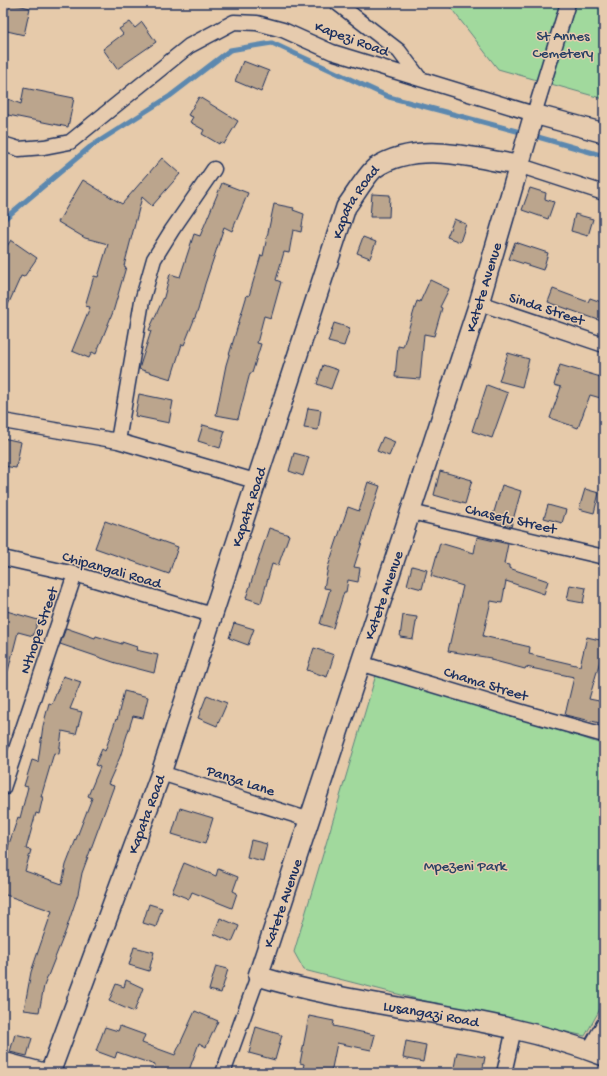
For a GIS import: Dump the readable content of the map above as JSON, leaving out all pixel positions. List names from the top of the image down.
{
  "streets": {
    "street": [
      "Kapezi Road",
      "Kapata Road",
      "Katete Avenue",
      "Sinda Street",
      "Chasefu Street",
      "Chipangali Road",
      "Nthope Street",
      "Chama Street",
      "Panza Lane",
      "Lusangazi Road"
    ]
  },
  "crossings": [
    ["Kapezi Road", "Katete Avenue"],
    ["Kapata Road", "Katete Avenue"],
    ["Kapata Road", "Chipangali Road"],
    ["Kapata Road", "Panza Lane"],
    ["Katete Avenue", "Sinda Street"],
    ["Katete Avenue", "Chasefu Street"],
    ["Katete Avenue", "Chama Street"],
    ["Katete Avenue", "Panza Lane"],
    ["Katete Avenue", "Lusangazi Road"],
    ["Chipangali Road", "Nthope Street"]
  ],
  "parks": ["St Annes Cemetery", "Mpezeni Park"]
}
